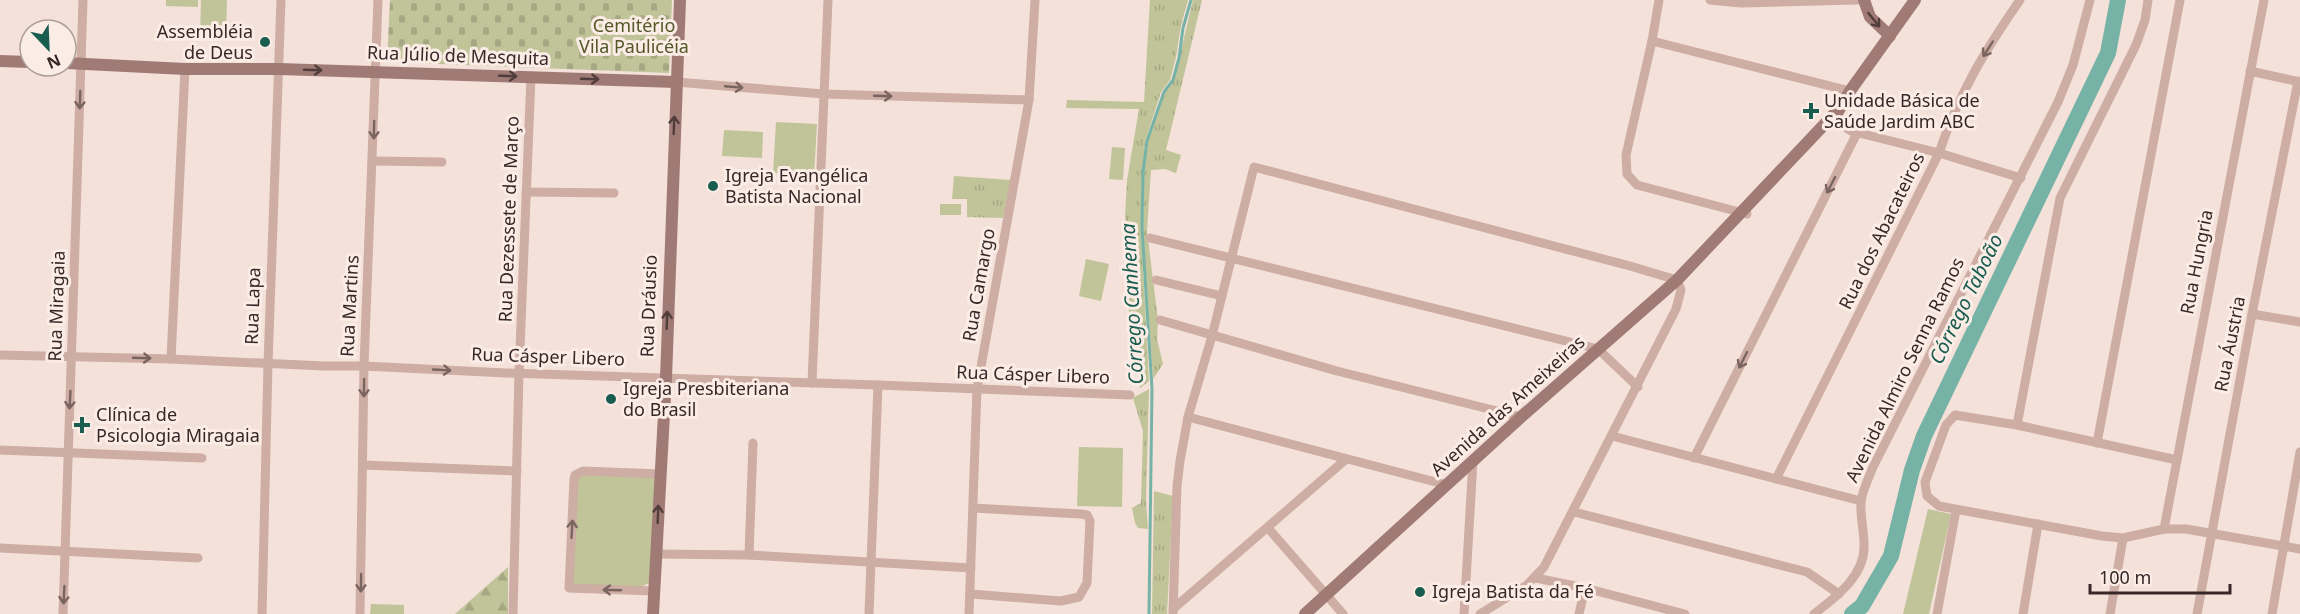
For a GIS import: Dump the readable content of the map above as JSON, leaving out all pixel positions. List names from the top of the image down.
{
  "streets": {
    "street": [
      "Rua Júlio de Mesquita",
      "Rua Dezessete de Março",
      "Rua dos Abacateiros",
      "Rua Hungria",
      "Rua Camargo",
      "Rua Miragaia",
      "Rua Lapa",
      "Rua Martins",
      "Rua Dráusio",
      "Rua Áustria",
      "Rua Cásper Libero",
      "Avenida Almiro Senna Ramos",
      "Avenida das Ameixeiras"
    ]
  },
  "crossings": [
    ["Rua Júlio de Mesquita", "Rua Dezessete de Março"],
    ["Rua Júlio de Mesquita", "Rua Camargo"],
    ["Rua Júlio de Mesquita", "Rua Miragaia"],
    ["Rua Júlio de Mesquita", "Rua Lapa"],
    ["Rua Júlio de Mesquita", "Rua Martins"],
    ["Rua Júlio de Mesquita", "Rua Dráusio"],
    ["Rua Dezessete de Março", "Rua Cásper Libero"],
    ["Rua Camargo", "Rua Cásper Libero"],
    ["Rua Miragaia", "Rua Cásper Libero"],
    ["Rua Lapa", "Rua Cásper Libero"],
    ["Rua Martins", "Rua Cásper Libero"],
    ["Rua Dráusio", "Rua Cásper Libero"]
  ],
  "one_way": [
    "Rua Júlio de Mesquita",
    "Rua Miragaia",
    "Rua Martins",
    "Rua Dráusio"
  ],
  "water": ["Córrego Taboão", "Córrego Canhema"],
  "parks": ["Cemitério Vila Paulicéia"],
  "places": {
    "other": [
      "Assembléia de Deus",
      "Igreja Evangélica Batista Nacional",
      "Igreja Presbiteriana do Brasil",
      "Igreja Batista da Fé"
    ],
    "health": ["Unidade Básica de Saúde Jardim ABC", "Clínica de Psicologia Miragaia"]
  },
  "scale_bar": "100 m",
  "north": "bottom right"
}
